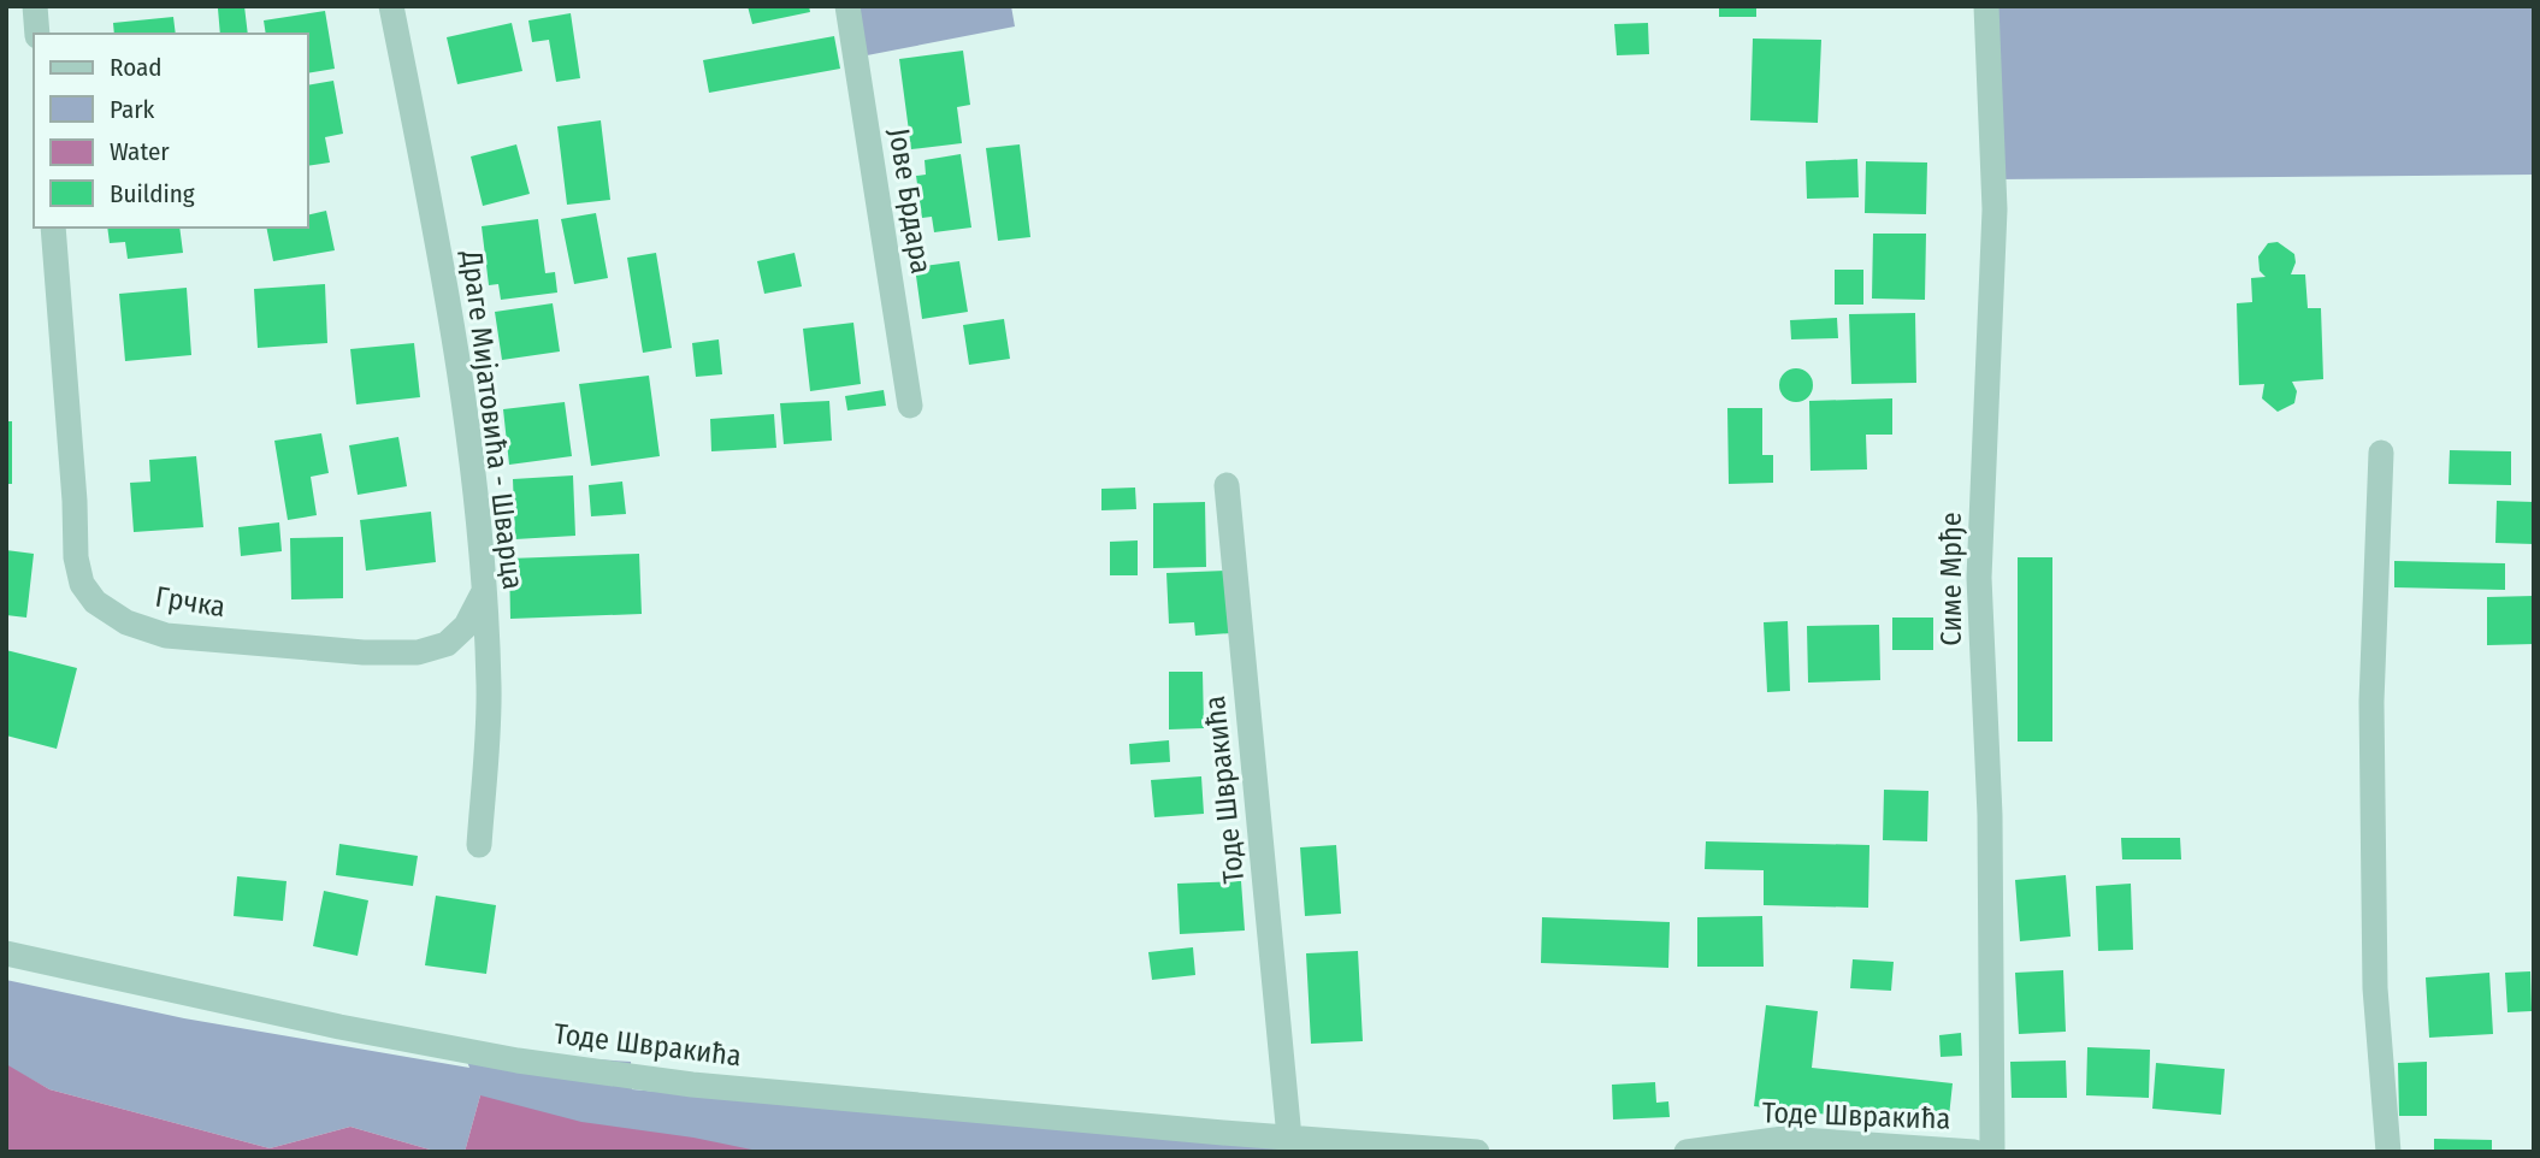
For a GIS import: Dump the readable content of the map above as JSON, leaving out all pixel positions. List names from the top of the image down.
{
  "streets": {
    "street": [
      "Јове Брдара",
      "Драге Мијатовића - Шварца",
      "Симе Мрђе",
      "Грчка",
      "Тоде Швракића"
    ]
  },
  "crossings": [
    ["Драге Мијатовића - Шварца", "Грчка"]
  ],
  "legend": [
    "Road",
    "Park",
    "Water",
    "Building"
  ]
}
